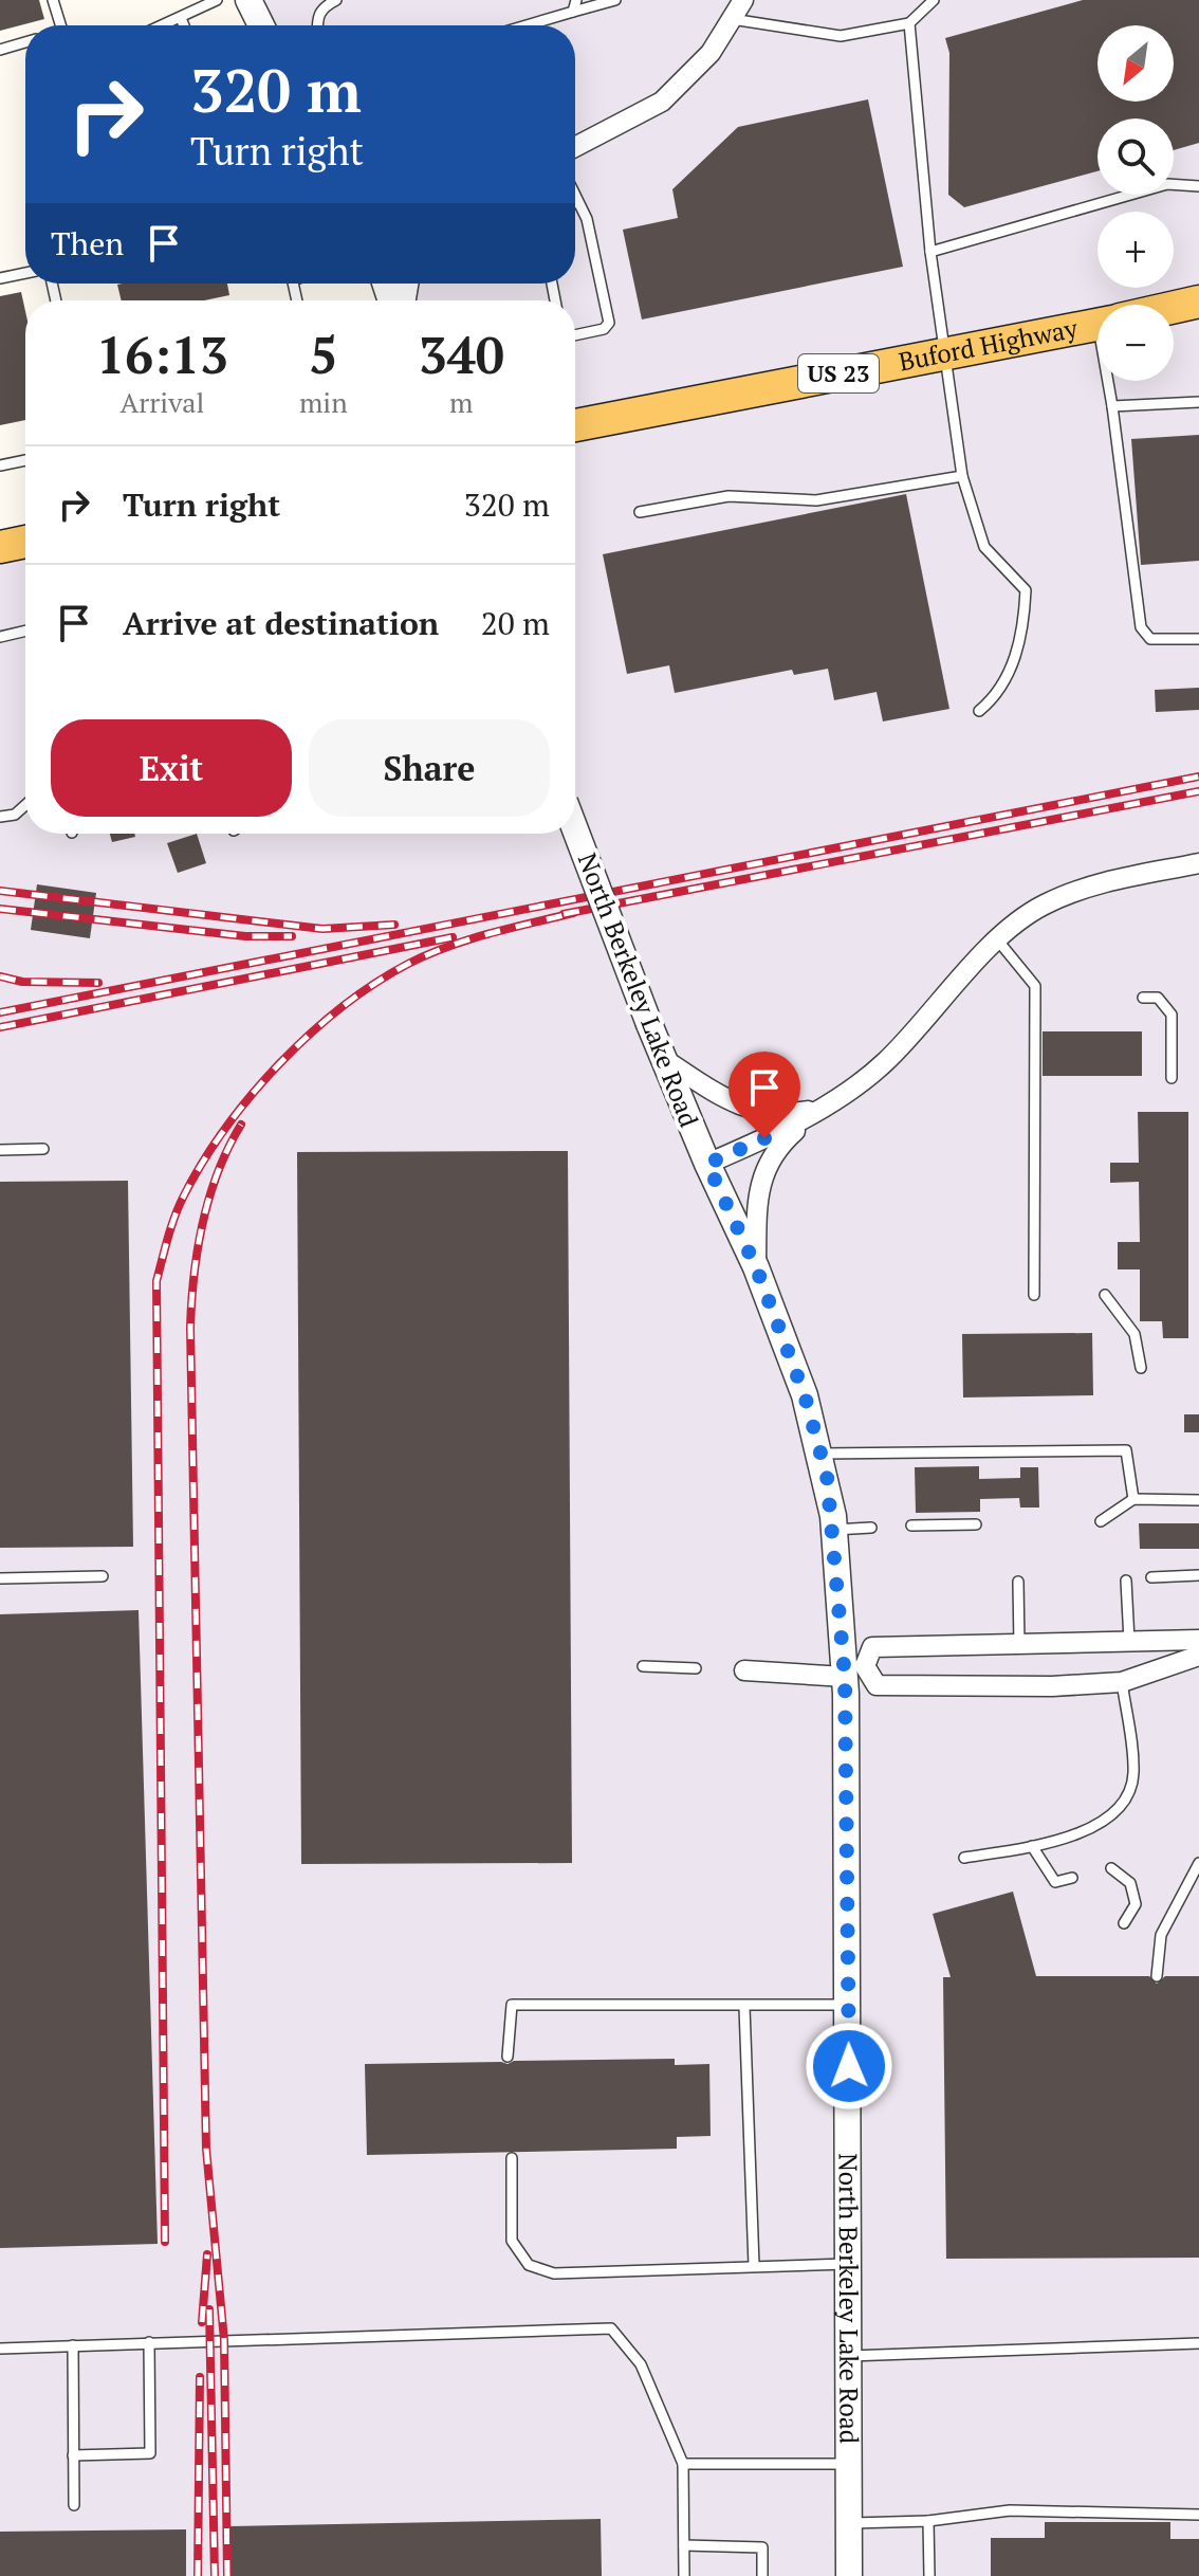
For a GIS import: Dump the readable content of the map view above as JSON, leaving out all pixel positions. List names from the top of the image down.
{
  "streets": {
    "main road": ["Buford Highway", "US 23"],
    "street": ["North Berkeley Lake Road"]
  },
  "north": "bottom left",
  "page": {
    "map_buttons": ["+", "−"],
    "turn": ["320 m", "Turn right"],
    "then": "Then",
    "eta": [
      "16:13",
      "Arrival",
      "5",
      "min",
      "340",
      "m"
    ],
    "list": [
      {
        "name": "Turn right",
        "value": "320 m"
      },
      {
        "name": "Arrive at destination",
        "value": "20 m"
      }
    ],
    "buttons": ["Exit", "Share"]
  }
}
